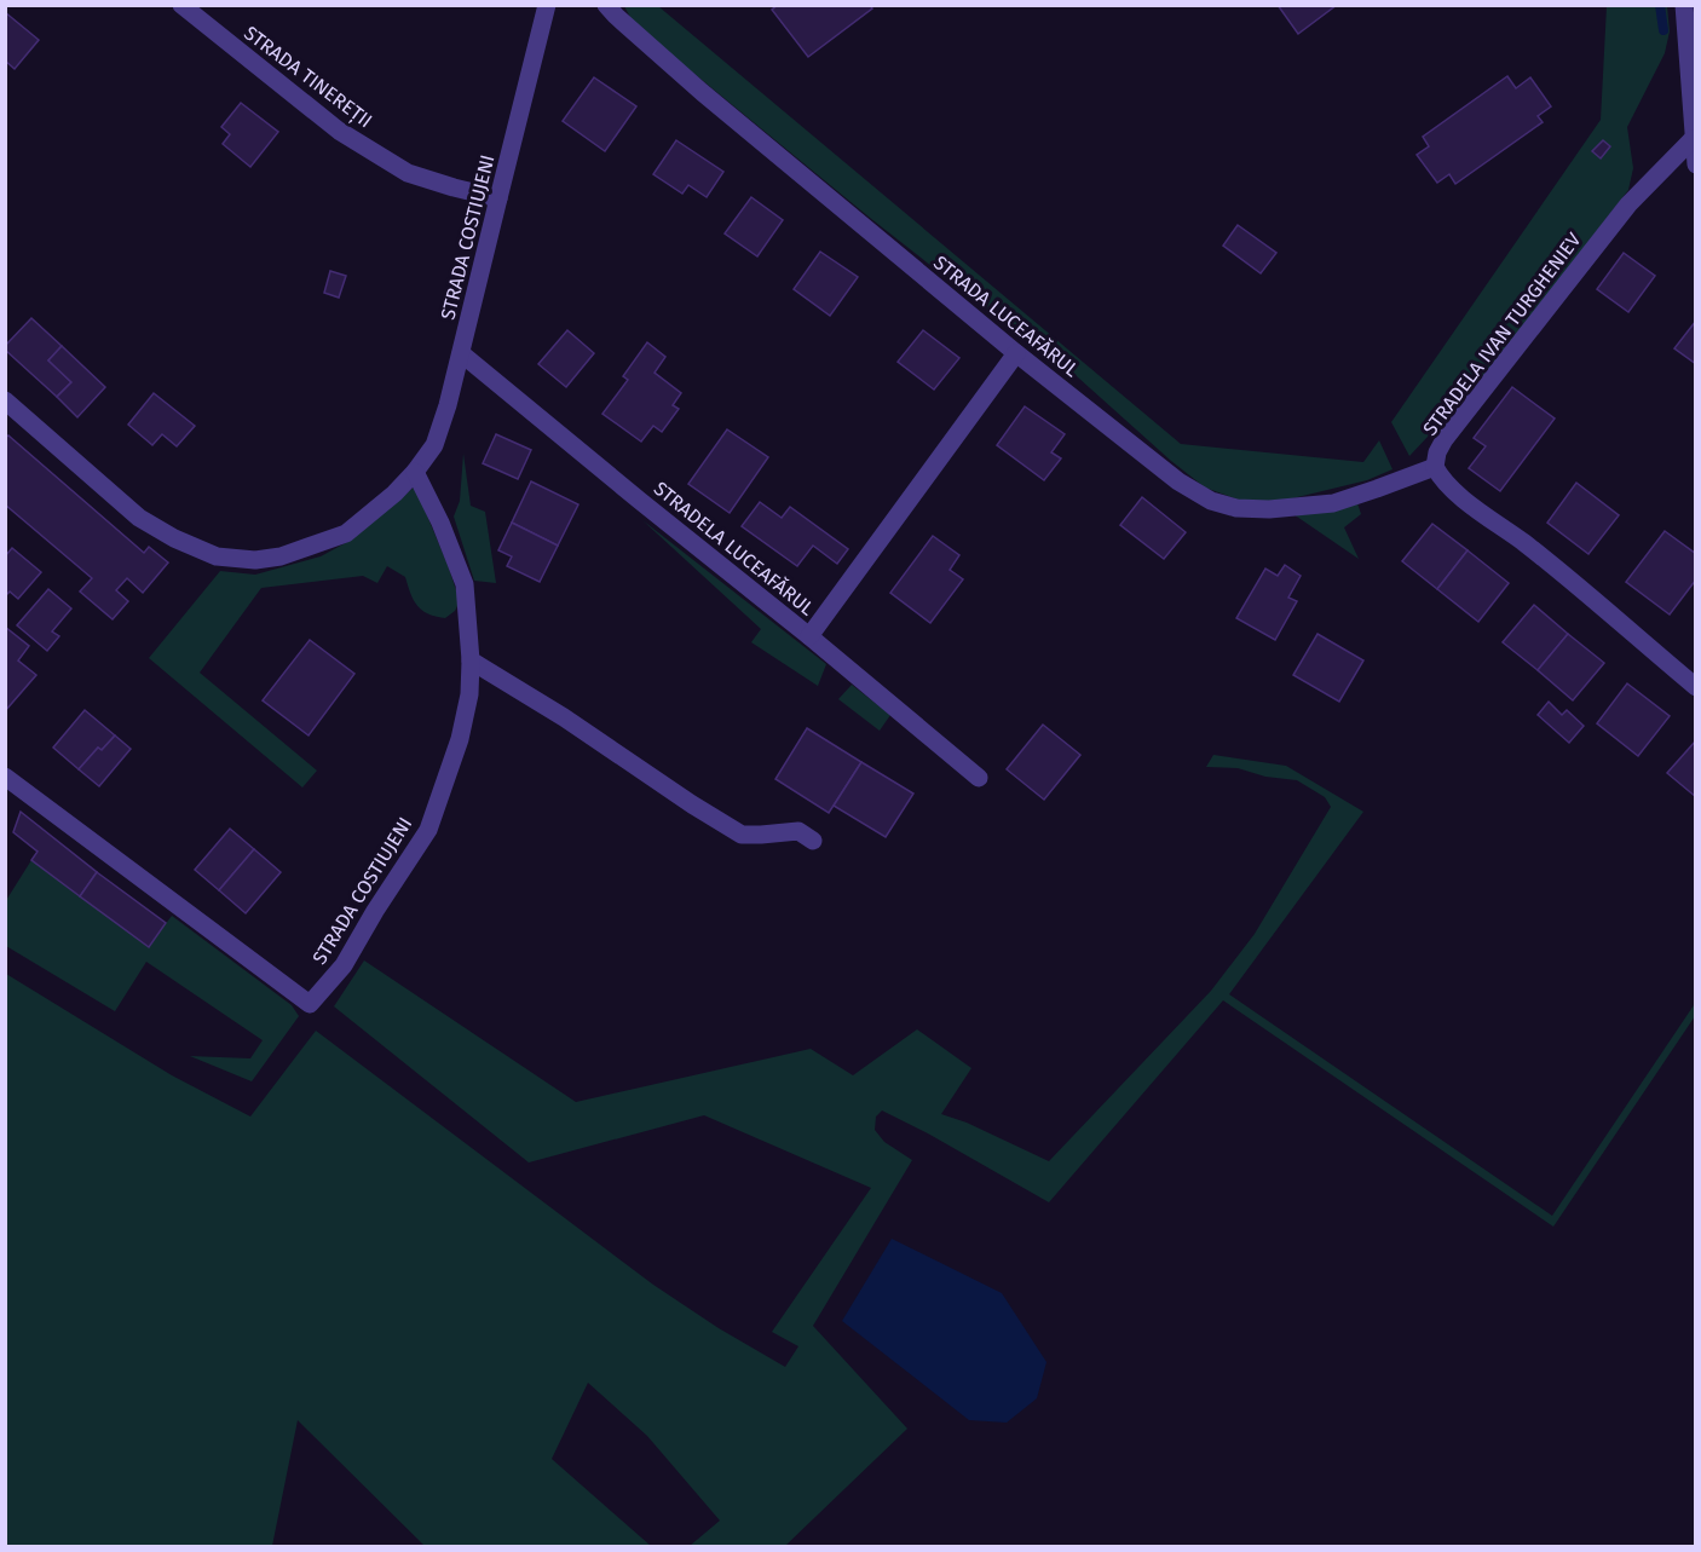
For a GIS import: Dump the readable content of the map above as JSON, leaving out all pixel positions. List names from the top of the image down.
{
  "streets": {
    "street": [
      "STRADA TINEREȚII",
      "STRADA COSTIUJENI",
      "STRADA LUCEAFĂRUL",
      "STRADELA IVAN TURGHENIEV",
      "STRADELA LUCEAFĂRUL"
    ]
  },
  "crossings": [
    ["STRADA TINEREȚII", "STRADA COSTIUJENI"],
    ["STRADA COSTIUJENI", "STRADELA LUCEAFĂRUL"],
    ["STRADA LUCEAFĂRUL", "STRADELA IVAN TURGHENIEV"]
  ]
}
